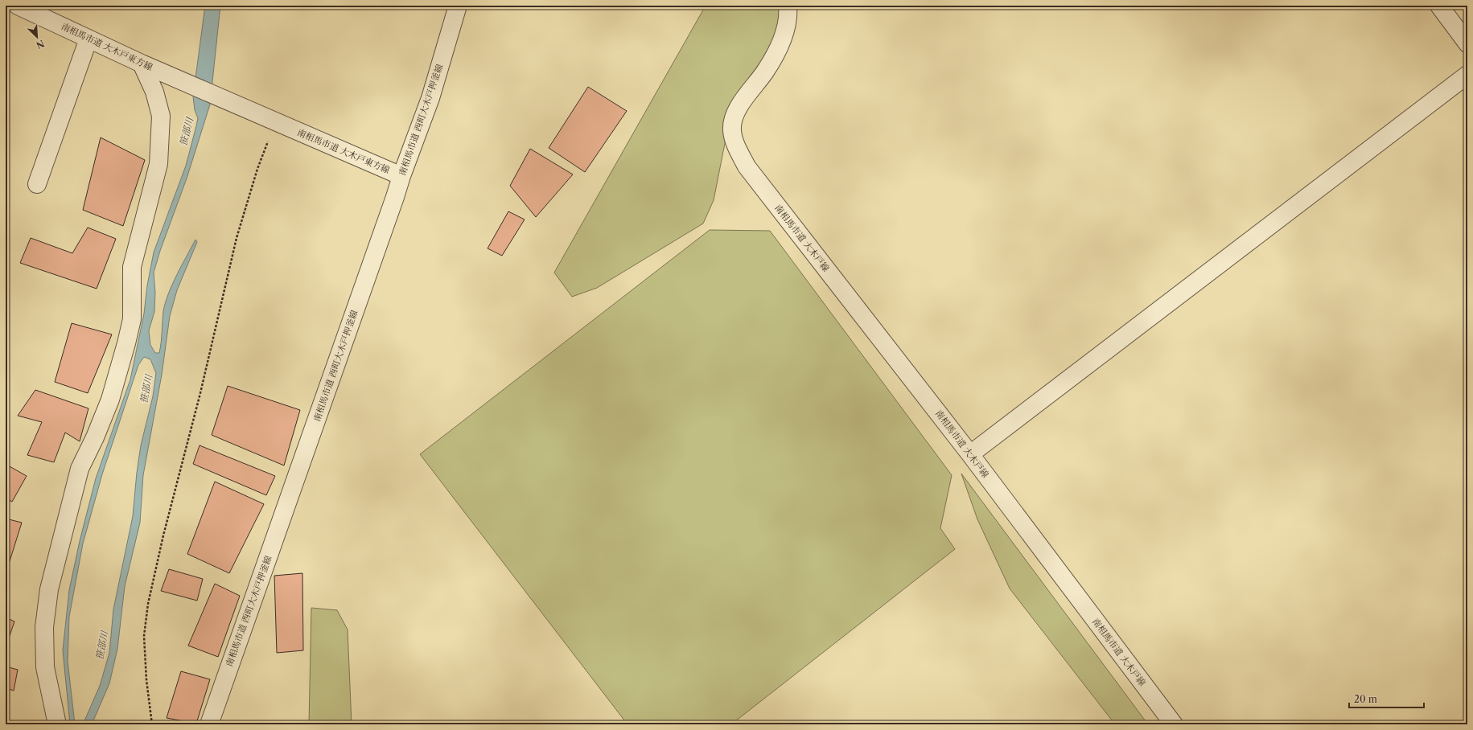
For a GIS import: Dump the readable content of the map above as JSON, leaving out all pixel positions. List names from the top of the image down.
{
  "streets": {
    "street": ["南相馬市道 大木戸東方線", "南相馬市道 西町大木戸押釜線", "南相馬市道 大木戸線"]
  },
  "crossings": [
    ["南相馬市道 大木戸東方線", "南相馬市道 西町大木戸押釜線"]
  ],
  "water": ["笹部川"],
  "scale_bar": "20 m",
  "north": "bottom right"
}
